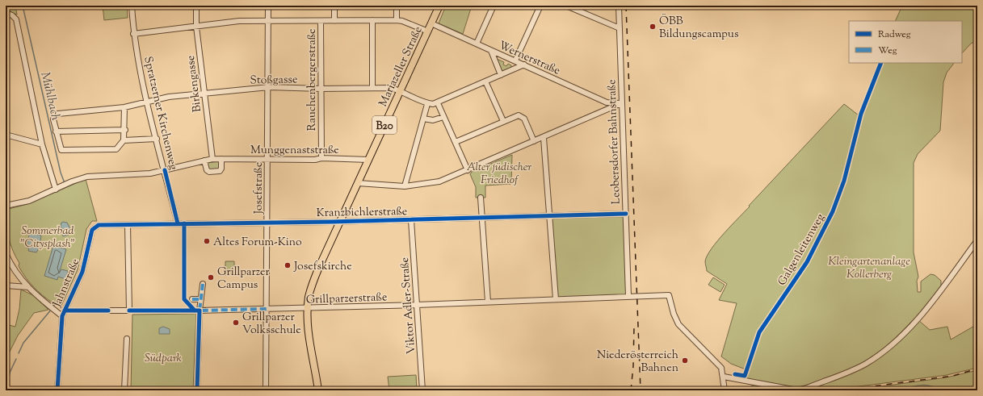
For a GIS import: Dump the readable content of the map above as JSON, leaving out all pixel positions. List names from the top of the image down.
{
  "streets": {
    "main road": ["Mariazeller Straße", "B20"],
    "street": [
      "Wernerstraße",
      "Stoßgasse",
      "Rauchenbergerstraße",
      "Birkengasse",
      "Spratzerner Kirchenweg",
      "Leobersdorfer Bahnstraße",
      "Munggenaststraße",
      "Josefstraße",
      "Kranzbichlerstraße",
      "Jahnstraße",
      "Grillparzerstraße",
      "Viktor Adler-Straße"
    ],
    "cycle path": ["Galgenleitenweg"]
  },
  "crossings": [
    ["Wernerstraße", "Mariazeller Straße"],
    ["Wernerstraße", "Leobersdorfer Bahnstraße"],
    ["Mariazeller Straße", "Stoßgasse"],
    ["Mariazeller Straße", "Munggenaststraße"],
    ["Mariazeller Straße", "Kranzbichlerstraße"],
    ["Mariazeller Straße", "Grillparzerstraße"],
    ["Stoßgasse", "Rauchenbergerstraße"],
    ["Stoßgasse", "Birkengasse"],
    ["Stoßgasse", "Spratzerner Kirchenweg"],
    ["Stoßgasse", "Josefstraße"],
    ["Rauchenbergerstraße", "Munggenaststraße"],
    ["Birkengasse", "Munggenaststraße"],
    ["Spratzerner Kirchenweg", "Munggenaststraße"],
    ["Spratzerner Kirchenweg", "Kranzbichlerstraße"],
    ["Leobersdorfer Bahnstraße", "Kranzbichlerstraße"],
    ["Leobersdorfer Bahnstraße", "Grillparzerstraße"],
    ["Munggenaststraße", "Josefstraße"],
    ["Josefstraße", "Kranzbichlerstraße"],
    ["Josefstraße", "Grillparzerstraße"],
    ["Kranzbichlerstraße", "Jahnstraße"],
    ["Kranzbichlerstraße", "Viktor Adler-Straße"],
    ["Grillparzerstraße", "Viktor Adler-Straße"]
  ],
  "water": ["Mühlbach"],
  "parks": [
    "Alter jüdischer Friedhof",
    "Sommerbad \"Citysplash\"",
    "Kleingartenanlage Kollerberg",
    "Südpark"
  ],
  "places": [
    "ÖBB Bildungscampus",
    "Altes Forum-Kino",
    "Josefskirche",
    "Grillparzer Campus",
    "Grillparzer Volksschule",
    "Niederösterreich Bahnen"
  ],
  "legend": ["Radweg", "Weg"]
}
